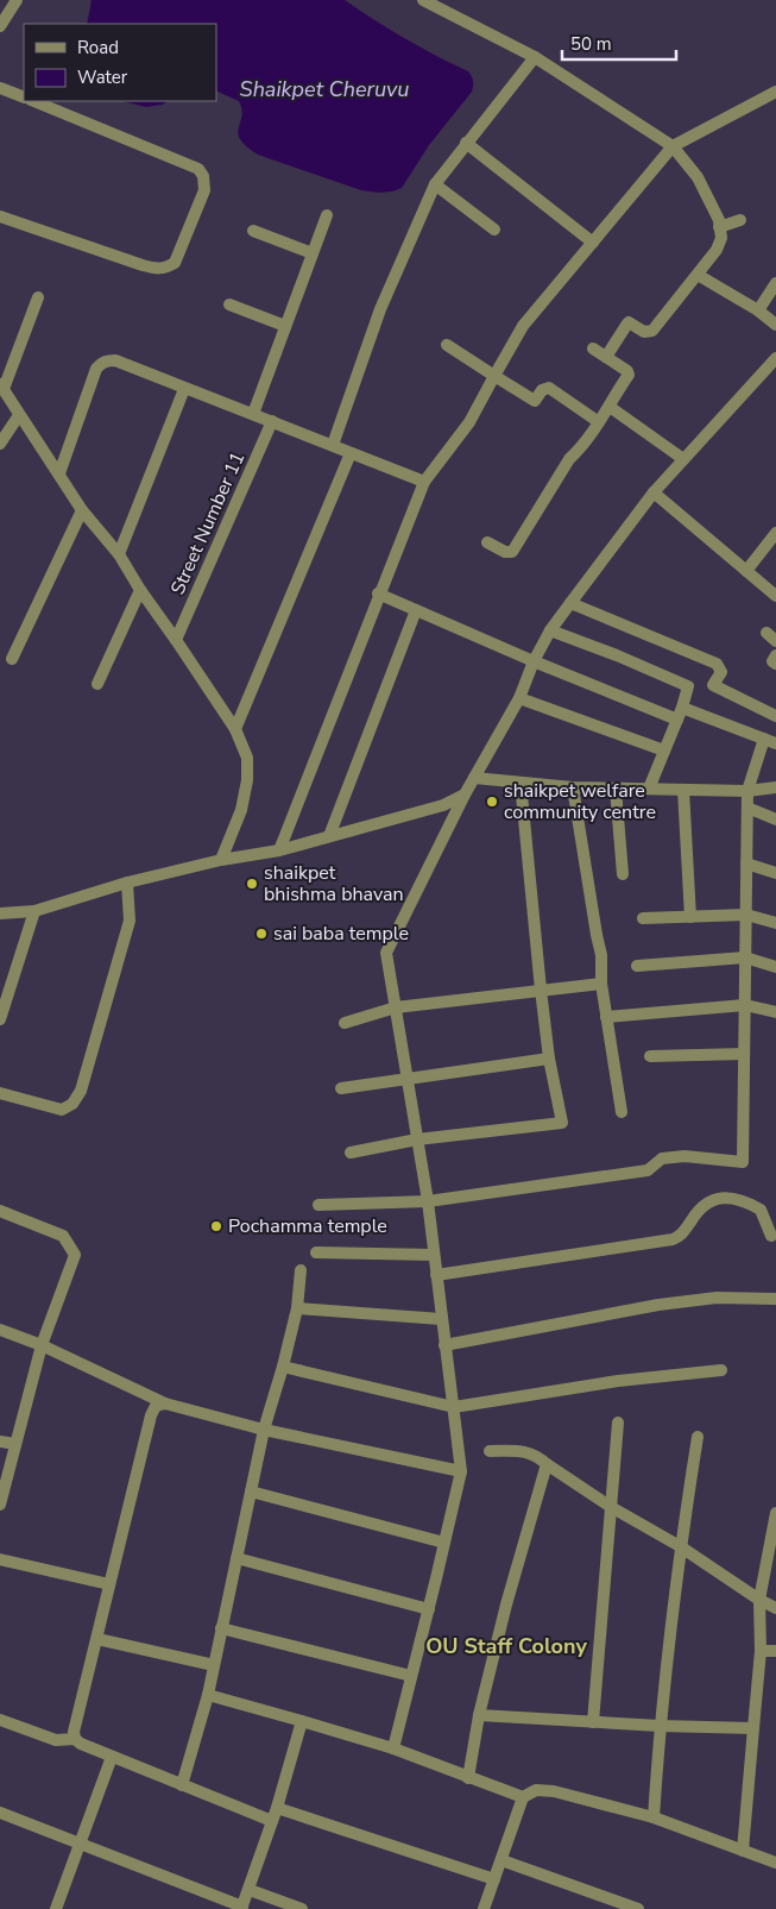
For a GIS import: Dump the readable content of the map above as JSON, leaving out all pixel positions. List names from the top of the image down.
{
  "streets": {
    "street": ["Street Number 11"]
  },
  "districts": ["OU Staff Colony"],
  "water": ["Shaikpet Cheruvu"],
  "places": [
    "shaikpet welfare community centre",
    "shaikpet bhishma bhavan",
    "sai baba temple",
    "Pochamma temple"
  ],
  "legend": ["Road", "Water"],
  "scale_bar": "50 m"
}
